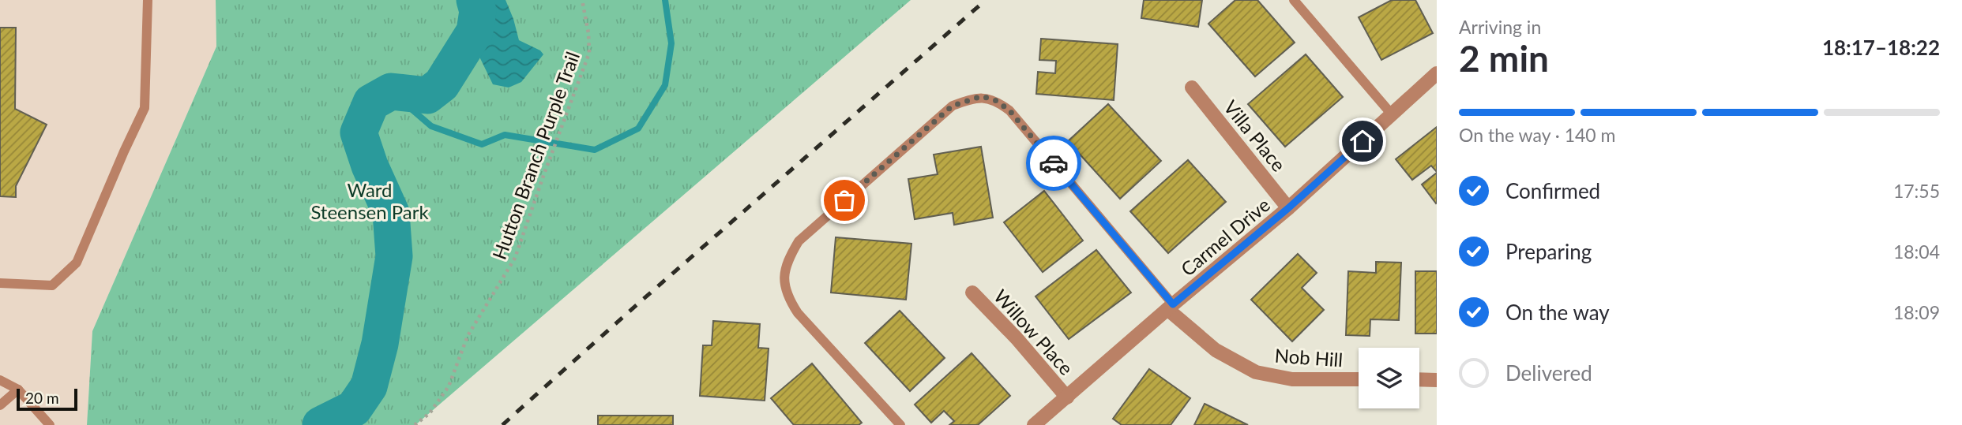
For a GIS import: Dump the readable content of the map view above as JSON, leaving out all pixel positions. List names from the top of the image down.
{
  "streets": {
    "street": [
      "Villa Place",
      "Carmel Drive",
      "Willow Place",
      "Nob Hill"
    ],
    "path": ["Hutton Branch Purple Trail"]
  },
  "crossings": [
    ["Villa Place", "Carmel Drive"],
    ["Carmel Drive", "Willow Place"],
    ["Carmel Drive", "Nob Hill"]
  ],
  "parks": ["Ward Steensen Park"],
  "scale_bar": "20 m",
  "page": {
    "heading": ["2 min", "Arriving in", "18:17–18:22"],
    "bar": "On the way · 140 m",
    "list": [
      ["Confirmed", "17:55"],
      ["Preparing", "18:04"],
      ["On the way", "18:09"],
      "Delivered"
    ],
    "scale": "20 m"
  }
}
